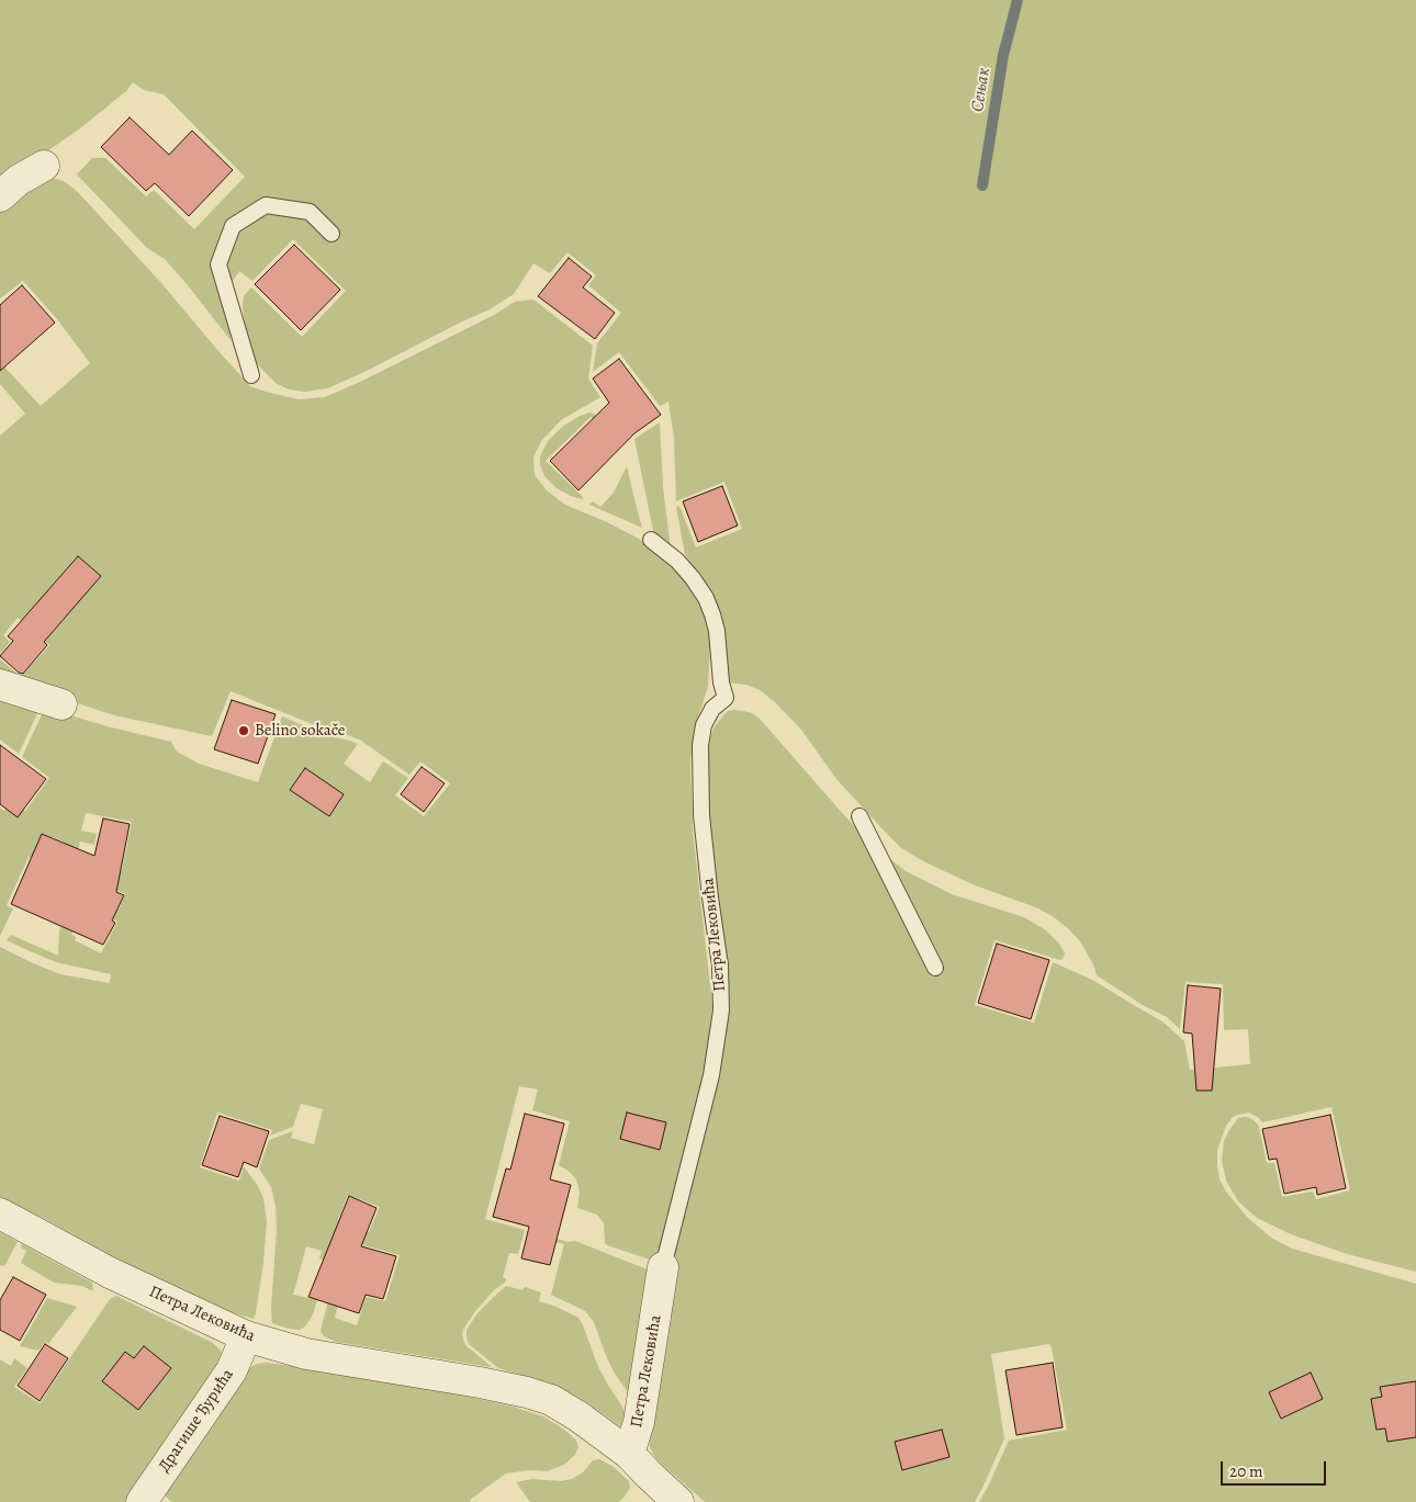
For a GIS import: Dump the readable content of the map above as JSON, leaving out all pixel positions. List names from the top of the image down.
{
  "streets": {
    "street": ["Петра Лековића", "Драгише Ђурића"]
  },
  "crossings": [
    ["Петра Лековића", "Драгише Ђурића"]
  ],
  "water": ["Сењак"],
  "places": ["Belino sokače"],
  "scale_bar": "20 m"
}
